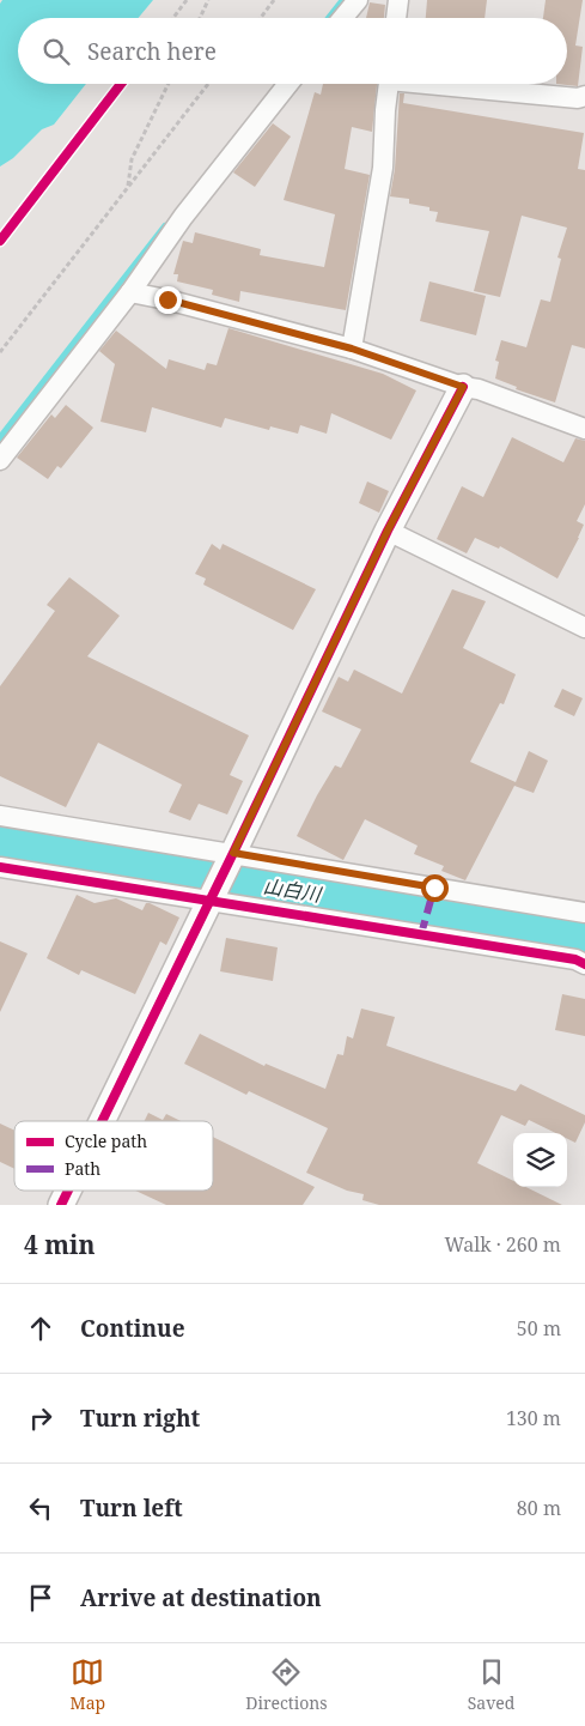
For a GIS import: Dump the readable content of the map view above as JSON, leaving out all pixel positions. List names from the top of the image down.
{
  "water": ["山白川"],
  "legend": ["Cycle path", "Path"],
  "page": {
    "search": "Search here",
    "heading": ["4 min", "Walk · 260 m"],
    "list": [
      ["Continue", "50 m"],
      ["Turn right", "130 m"],
      ["Turn left", "80 m"],
      "Arrive at destination"
    ],
    "nav": ["Map", "Directions", "Saved"]
  }
}
